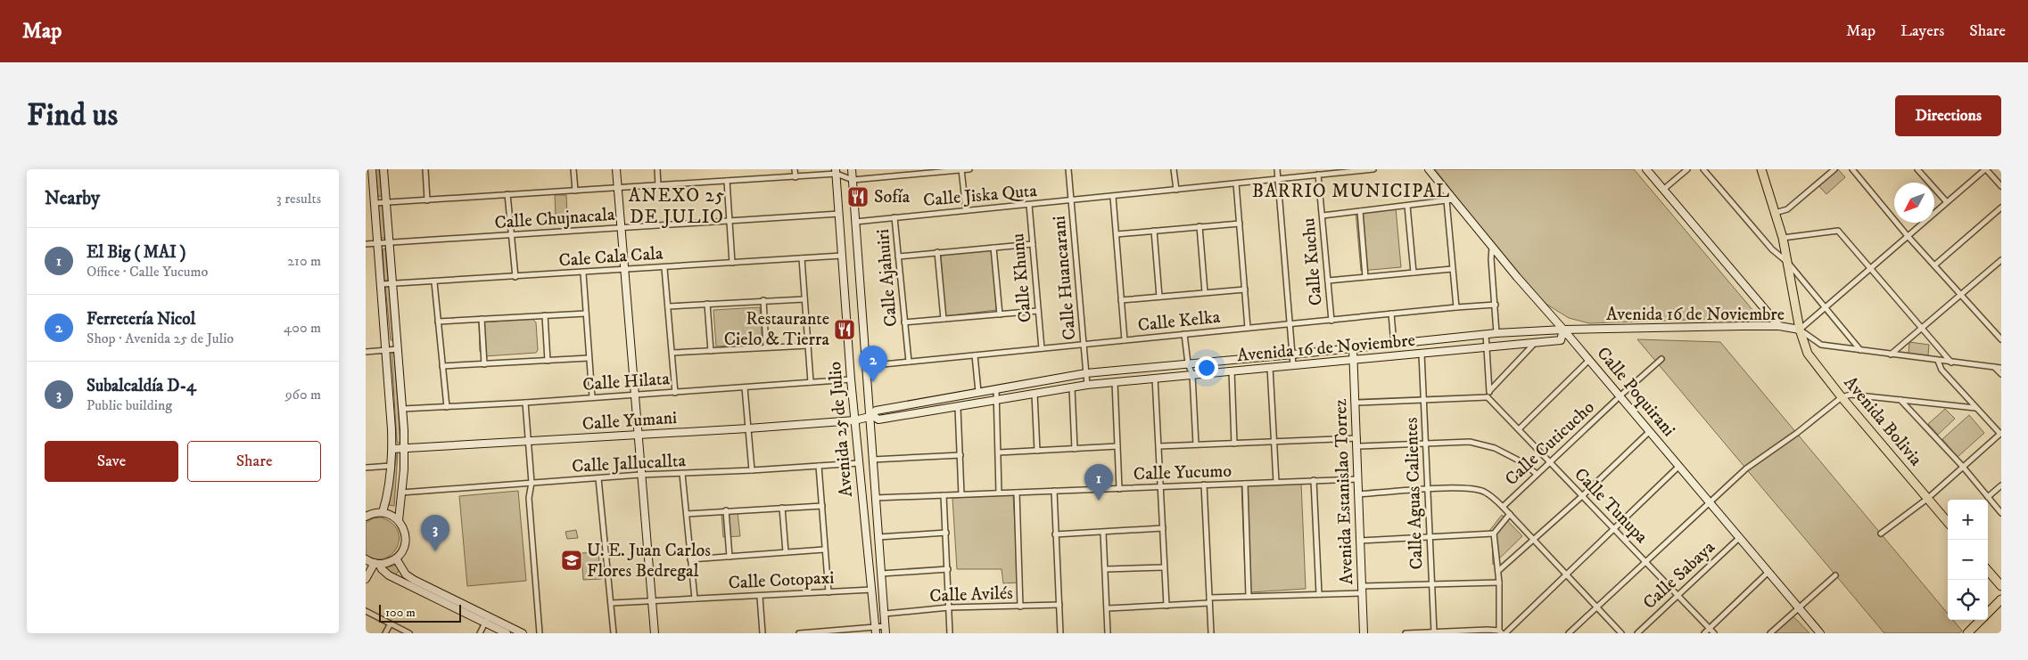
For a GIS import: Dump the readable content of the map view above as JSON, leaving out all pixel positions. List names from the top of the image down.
{
  "streets": {
    "main road": ["Avenida Bolivia"],
    "street": [
      "Calle Jiska Quta",
      "Calle Chujnacala",
      "Cale Cala Cala",
      "Calle Kuchu",
      "Calle Ajahuiri",
      "Calle Khunu",
      "Calle Huancarani",
      "Avenida 16 de Noviembre",
      "Calle Kelka",
      "Calle Hilata",
      "Calle Poquirani",
      "Calle Yumani",
      "Avenida 25 de Julio",
      "Calle Cuticucho",
      "Calle Jallucallta",
      "Calle Yucumo",
      "Avenida Estanislao Torrez",
      "Calle Aguas Calientes",
      "Calle Tunupa",
      "Calle Sabaya",
      "Calle Cotopaxi",
      "Calle Avilés"
    ]
  },
  "crossings": [
    ["Calle Jiska Quta", "Calle Kuchu"],
    ["Calle Jiska Quta", "Calle Ajahuiri"],
    ["Calle Jiska Quta", "Calle Khunu"],
    ["Calle Jiska Quta", "Calle Huancarani"],
    ["Calle Jiska Quta", "Avenida 25 de Julio"],
    ["Calle Chujnacala", "Avenida 25 de Julio"],
    ["Cale Cala Cala", "Avenida 25 de Julio"],
    ["Calle Kuchu", "Calle Kelka"],
    ["Calle Ajahuiri", "Calle Kelka"],
    ["Calle Khunu", "Calle Kelka"],
    ["Calle Huancarani", "Avenida 16 de Noviembre"],
    ["Calle Huancarani", "Calle Kelka"],
    ["Avenida 16 de Noviembre", "Calle Poquirani"],
    ["Avenida 16 de Noviembre", "Calle Yumani"],
    ["Avenida 16 de Noviembre", "Avenida Bolivia"],
    ["Avenida 16 de Noviembre", "Avenida 25 de Julio"],
    ["Avenida 16 de Noviembre", "Avenida Estanislao Torrez"],
    ["Avenida 16 de Noviembre", "Calle Aguas Calientes"],
    ["Calle Kelka", "Avenida 25 de Julio"],
    ["Calle Hilata", "Avenida 25 de Julio"],
    ["Calle Poquirani", "Calle Cuticucho"],
    ["Calle Poquirani", "Calle Sabaya"],
    ["Calle Yumani", "Avenida 25 de Julio"],
    ["Avenida 25 de Julio", "Calle Jallucallta"],
    ["Avenida 25 de Julio", "Calle Yucumo"],
    ["Avenida 25 de Julio", "Calle Cotopaxi"],
    ["Avenida 25 de Julio", "Calle Avilés"],
    ["Calle Cuticucho", "Calle Tunupa"],
    ["Calle Yucumo", "Avenida Estanislao Torrez"],
    ["Calle Tunupa", "Calle Sabaya"]
  ],
  "districts": ["BARRIO MUNICIPAL", "ANEXO 25 DE JULIO"],
  "places": {
    "restaurant": ["Sofía", "Restaurante Cielo & Tierra"],
    "school or university": ["U. E. Juan Carlos Flores Bedregal"]
  },
  "scale_bar": "100 m",
  "north": "bottom left",
  "page": {
    "header": "Map",
    "nav": ["Map", "Layers", "Share"],
    "buttons": [
      "Directions",
      ["Save", "Share"]
    ],
    "title": "Find us",
    "heading": ["Nearby", "3 results"],
    "list": [
      {
        "mark": "1",
        "name": "El Big ( MAI )",
        "note": "Office · Calle Yucumo",
        "value": "210 m"
      },
      {
        "mark": "2",
        "name": "Ferretería Nicol",
        "note": "Shop · Avenida 25 de Julio",
        "value": "400 m"
      },
      {
        "mark": "3",
        "name": "Subalcaldía D-4",
        "note": "Public building",
        "value": "960 m"
      }
    ],
    "pins": ["2", "1", "3"],
    "map_buttons": ["+", "−"],
    "scale": "100 m"
  }
}
